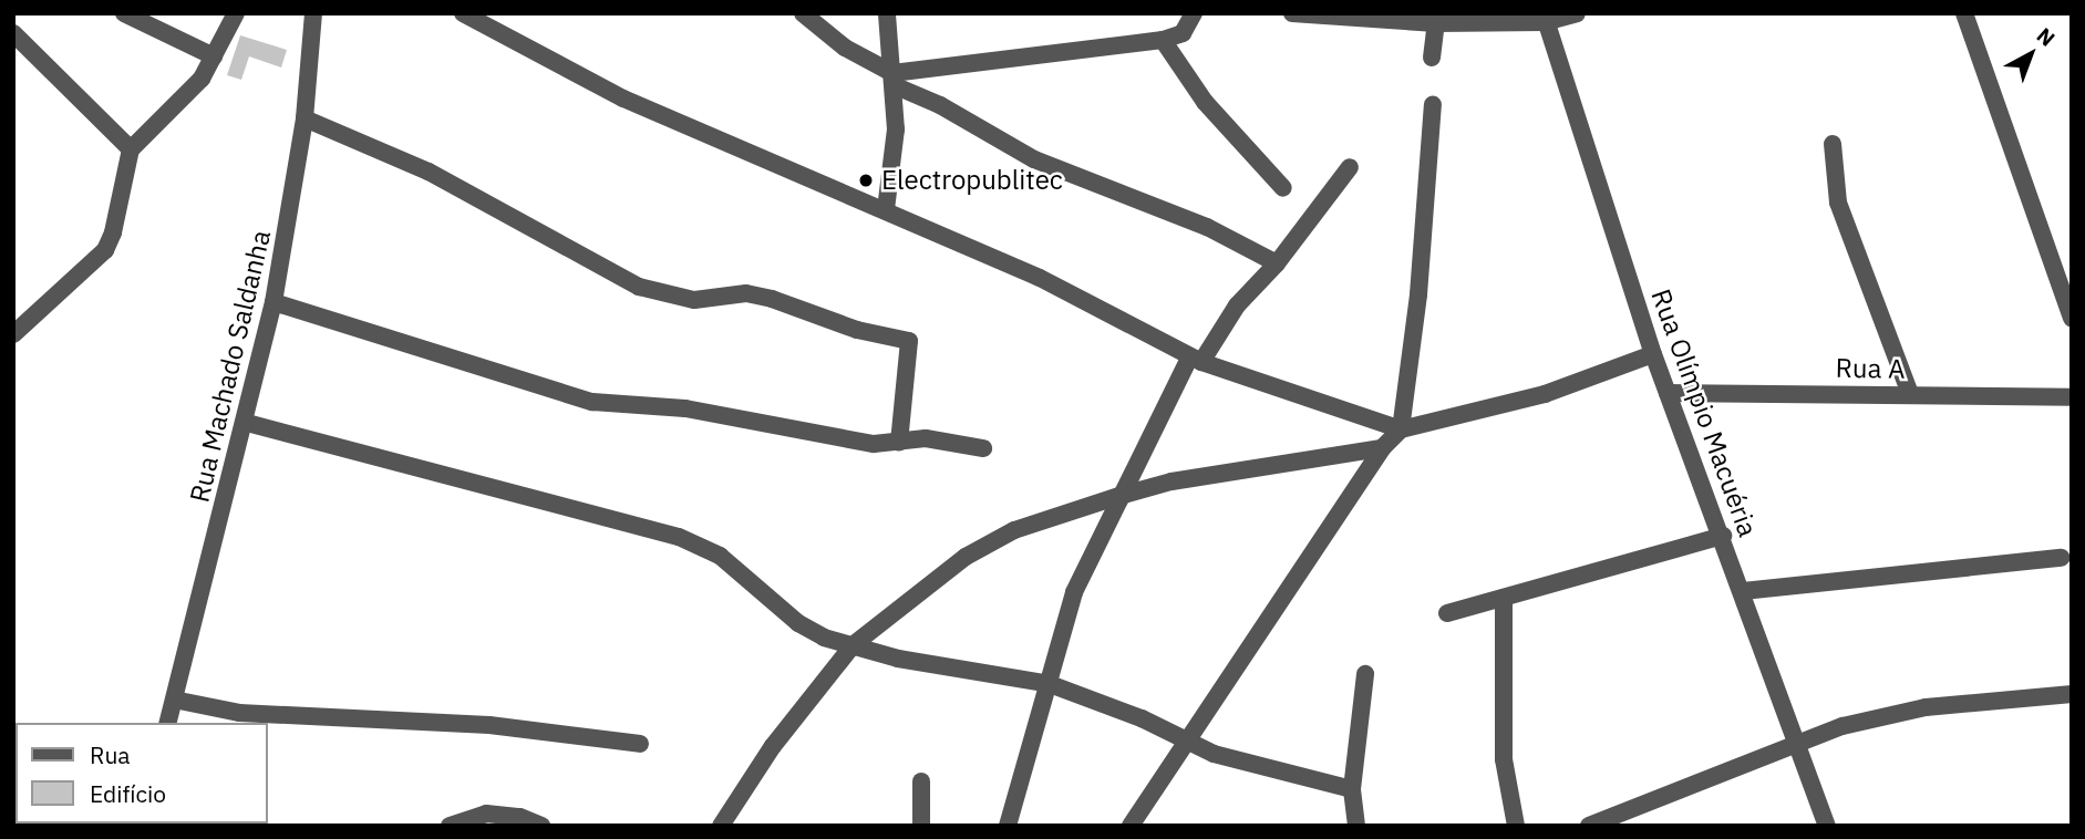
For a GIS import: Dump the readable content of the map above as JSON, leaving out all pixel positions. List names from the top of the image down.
{
  "streets": {
    "street": ["Rua Machado Saldanha", "Rua A", "Rua Olímpio Macuéria"]
  },
  "crossings": [
    ["Rua A", "Rua Olímpio Macuéria"]
  ],
  "places": ["Electropublitec"],
  "legend": ["Rua", "Edifício"],
  "north": "top right"
}
